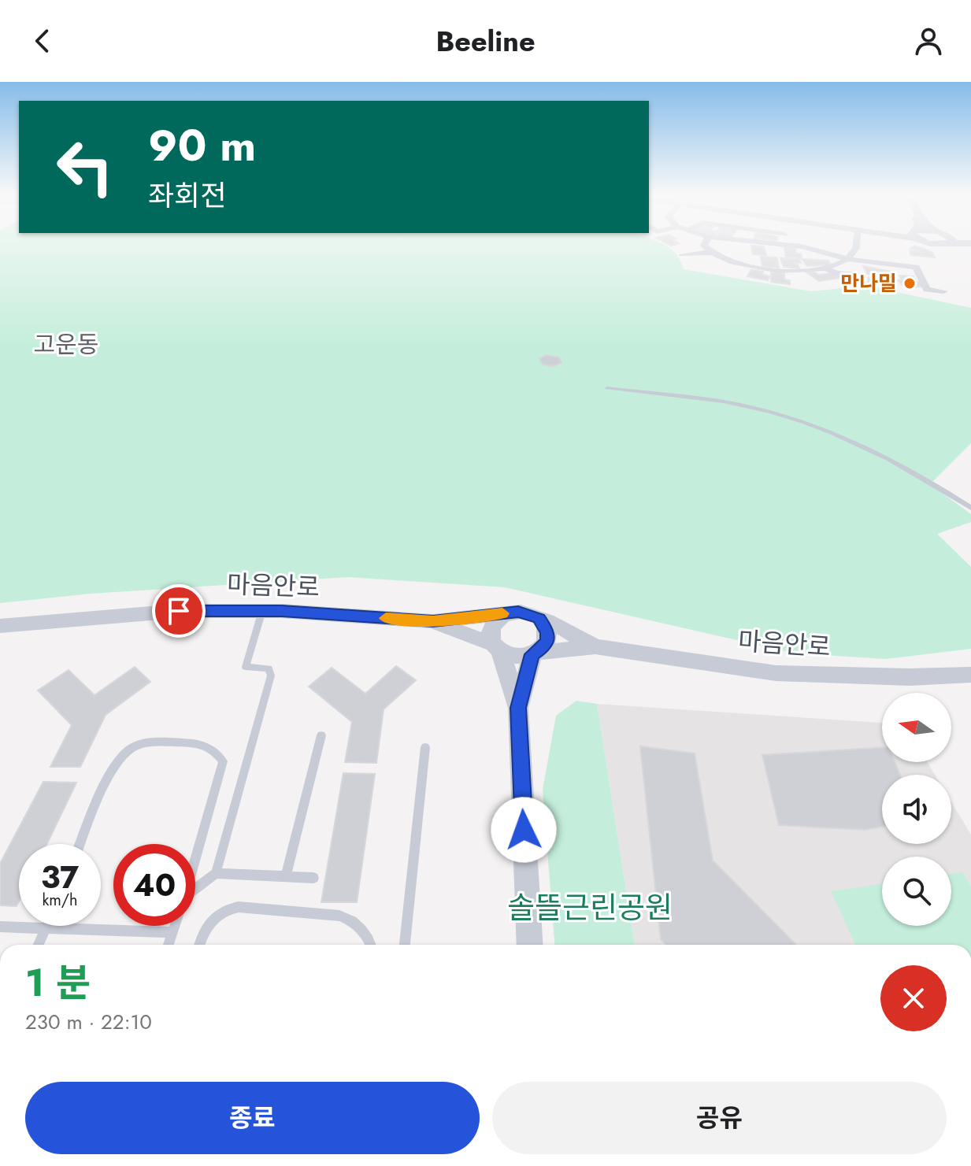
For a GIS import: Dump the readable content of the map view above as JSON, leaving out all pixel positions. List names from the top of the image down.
{
  "streets": {
    "street": ["마음안로"]
  },
  "districts": ["고운동"],
  "parks": ["솔뜰근린공원"],
  "places": ["만나밀"],
  "north": "left",
  "page": {
    "header": "Beeline",
    "turn": ["90 m", "좌회전"],
    "speed": "37 km/h",
    "limit": "40",
    "heading": ["1 분", "230 m · 22:10"],
    "buttons": ["종료", "공유"]
  }
}
